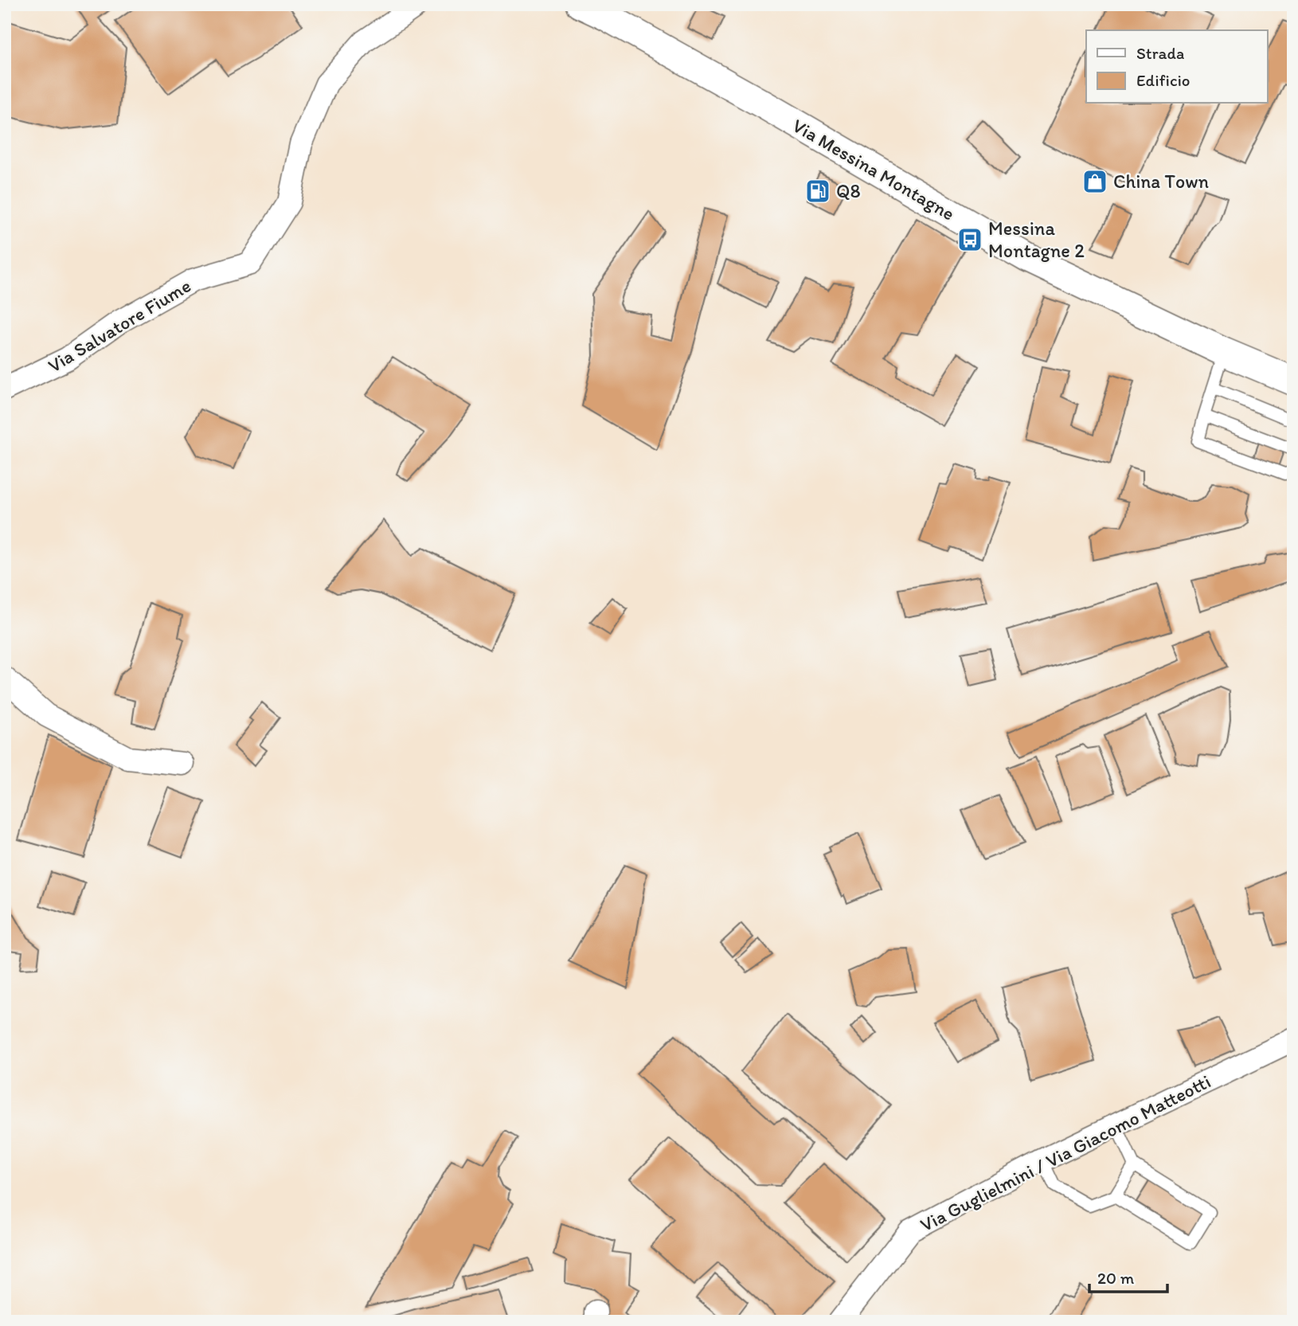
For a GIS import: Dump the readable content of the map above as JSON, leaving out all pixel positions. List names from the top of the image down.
{
  "streets": {
    "street": ["Via Messina Montagne", "Via Salvatore Fiume", "Via Guglielmini / Via Giacomo Matteotti"]
  },
  "places": {
    "shop": ["China Town"],
    "fuel station": ["Q8"],
    "bus stop": ["Messina Montagne 2"]
  },
  "legend": ["Strada", "Edificio"],
  "scale_bar": "20 m"
}
